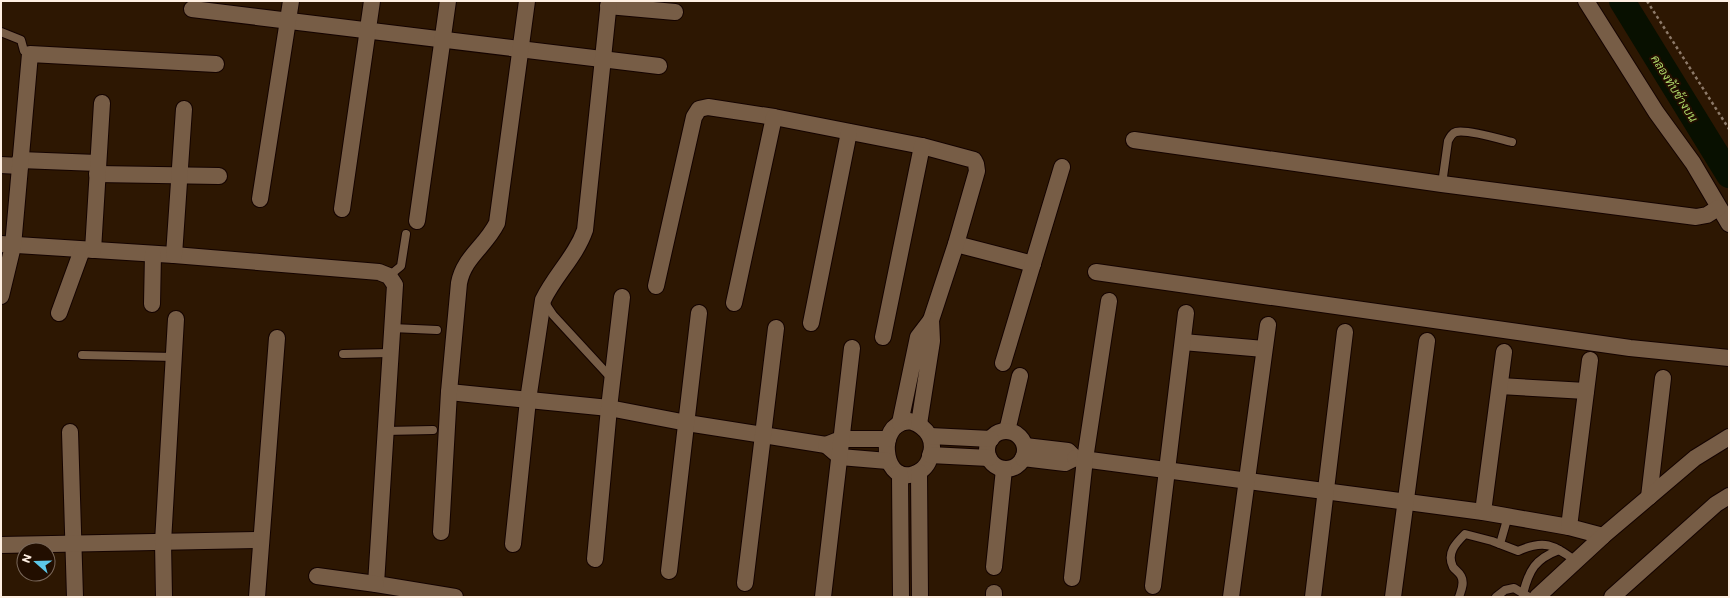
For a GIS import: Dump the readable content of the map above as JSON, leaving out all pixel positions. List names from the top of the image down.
{
  "water": ["คลองทับช้างบน"],
  "north": "left"
}
